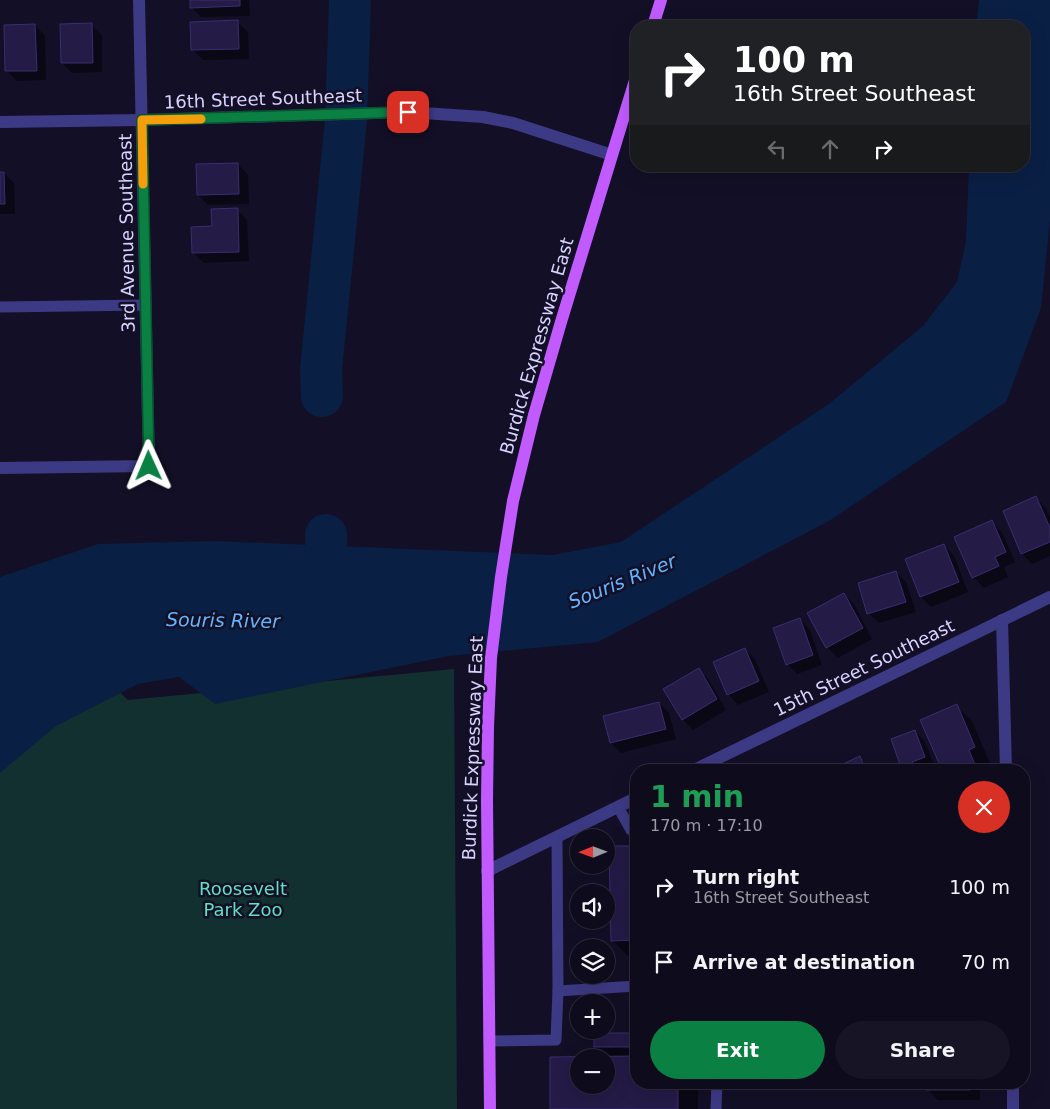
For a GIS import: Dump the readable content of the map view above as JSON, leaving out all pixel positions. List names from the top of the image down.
{
  "streets": {
    "main road": ["Burdick Expressway East"],
    "street": ["16th Street Southeast", "3rd Avenue Southeast", "15th Street Southeast"]
  },
  "crossings": [
    ["16th Street Southeast", "3rd Avenue Southeast"],
    ["16th Street Southeast", "Burdick Expressway East"]
  ],
  "water": ["Souris River"],
  "parks": ["Roosevelt Park Zoo"],
  "north": "left",
  "page": {
    "turn": ["100 m", "16th Street Southeast"],
    "heading": ["1 min", "170 m · 17:10"],
    "map_buttons": ["+", "−"],
    "list": [
      {
        "name": "Turn right",
        "note": "16th Street Southeast",
        "value": "100 m"
      },
      {
        "name": "Arrive at destination",
        "value": "70 m"
      }
    ],
    "buttons": ["Exit", "Share"]
  }
}
